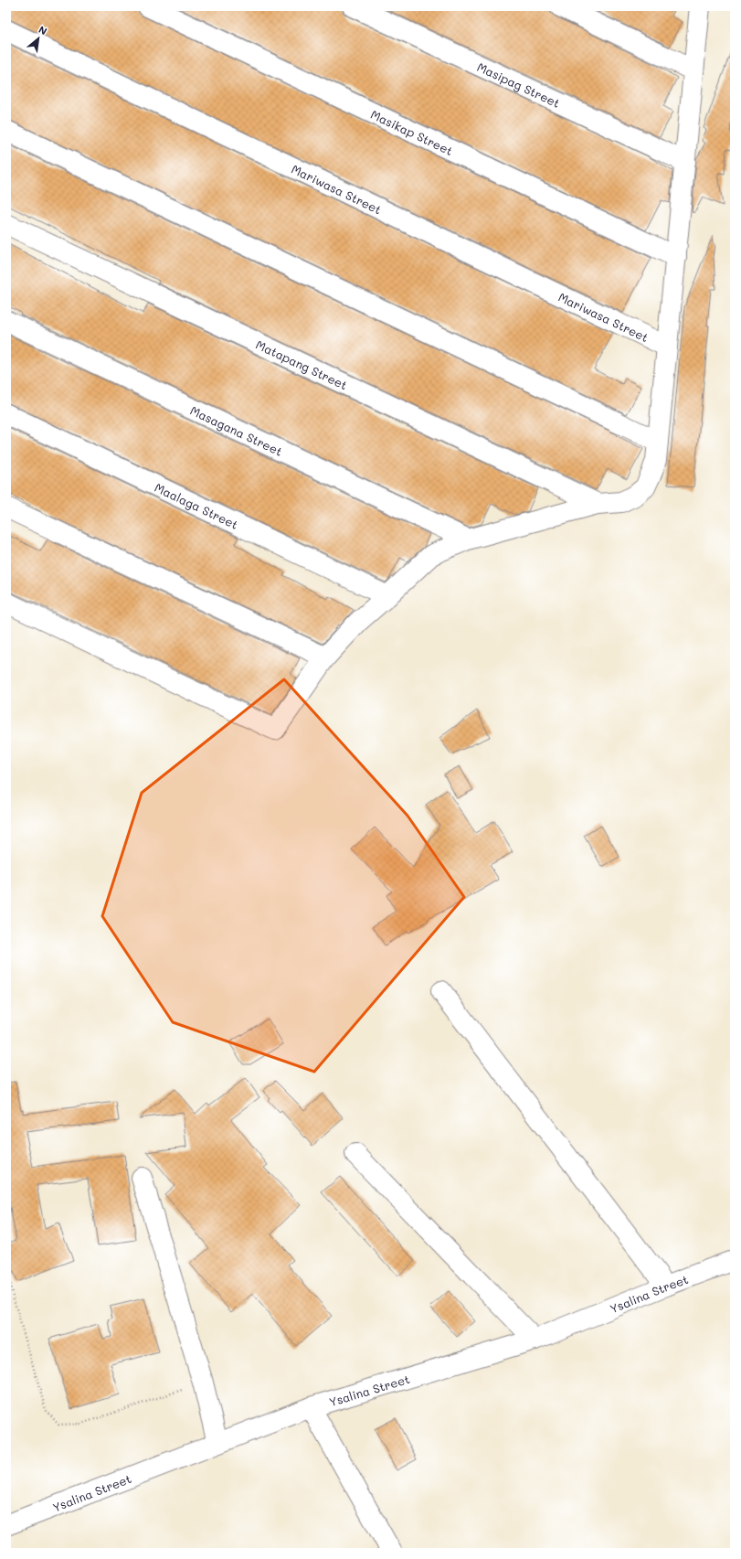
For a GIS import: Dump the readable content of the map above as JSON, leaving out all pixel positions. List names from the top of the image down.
{
  "streets": {
    "street": [
      "Masipag Street",
      "Masikap Street",
      "Mariwasa Street",
      "Matapang Street",
      "Masagana Street",
      "Maalaga Street",
      "Ysalina Street"
    ]
  },
  "north": "top right"
}
